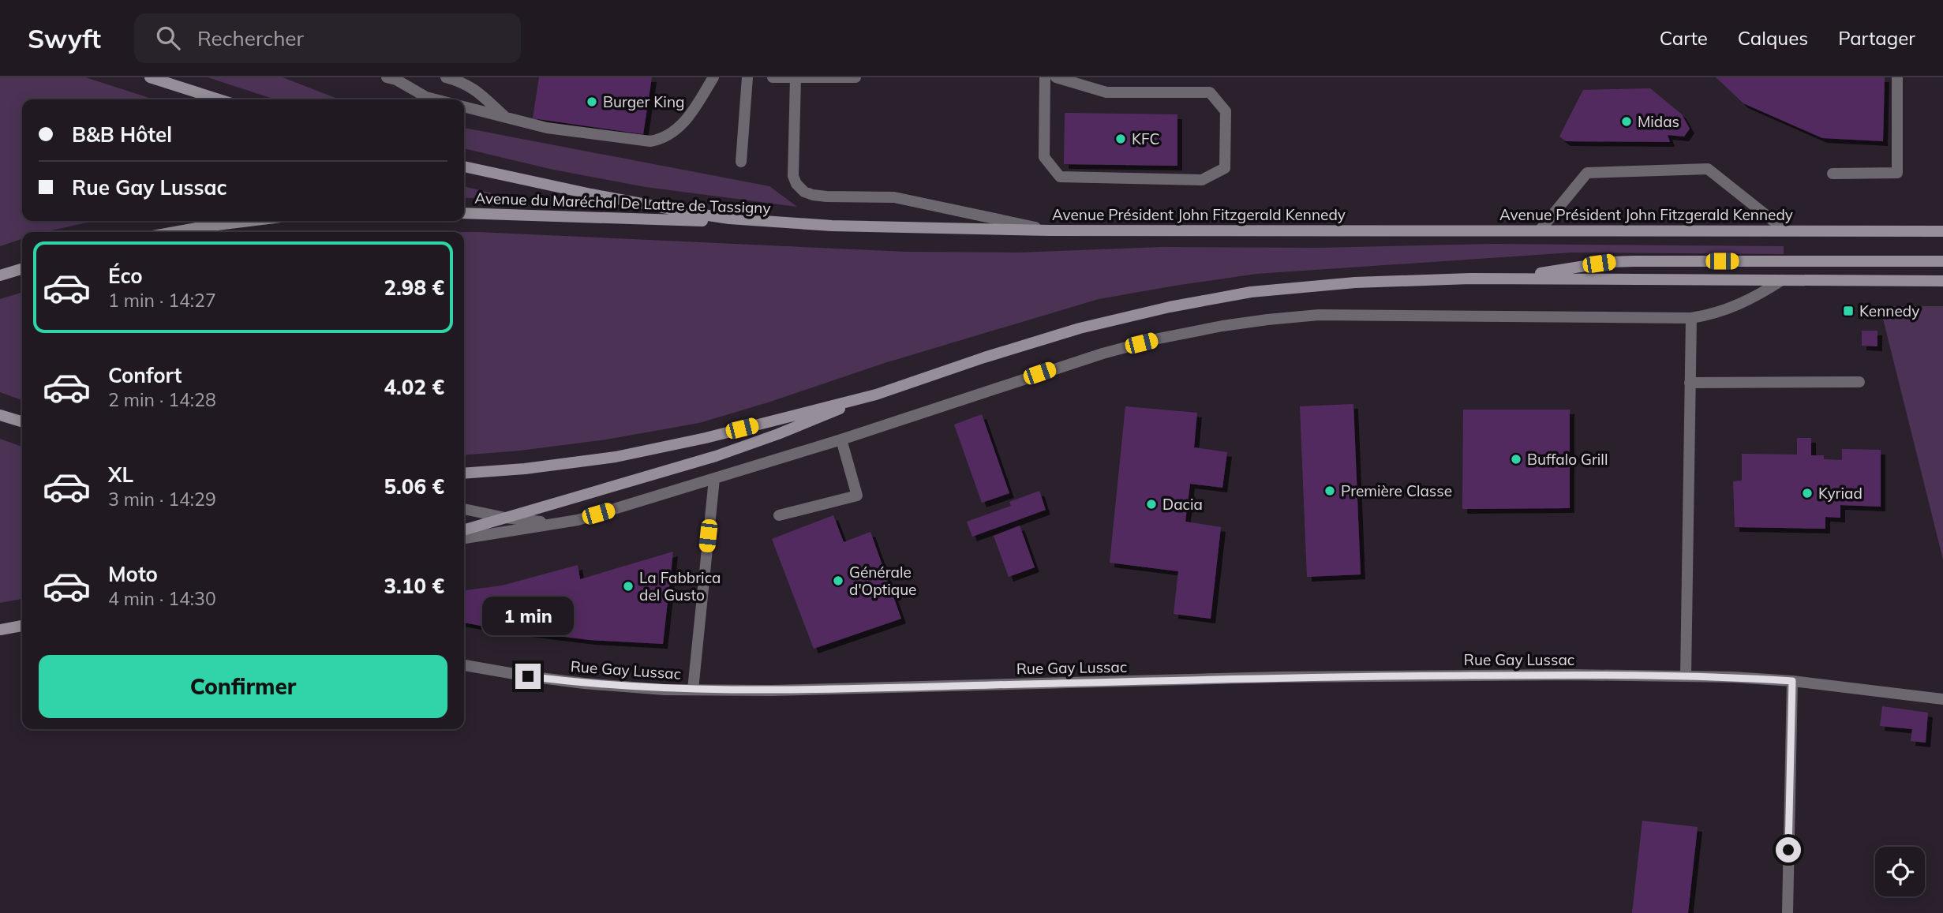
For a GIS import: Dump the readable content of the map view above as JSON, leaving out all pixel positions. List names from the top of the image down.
{
  "streets": {
    "main road": ["Avenue du Maréchal De Lattre de Tassigny", "Avenue Président John Fitzgerald Kennedy"],
    "street": ["Rue Gay Lussac"]
  },
  "crossings": [
    ["Avenue du Maréchal De Lattre de Tassigny", "Avenue Président John Fitzgerald Kennedy"]
  ],
  "places": {
    "other": [
      "Burger King",
      "Midas",
      "KFC",
      "Buffalo Grill",
      "Première Classe",
      "Kyriad",
      "Dacia",
      "Générale d'Optique",
      "La Fabbrica del Gusto"
    ],
    "transit": ["Kennedy"]
  },
  "page": {
    "header": "Swyft",
    "search": "Rechercher",
    "nav": ["Carte", "Calques", "Partager"],
    "banner": ["B&B Hôtel", "Rue Gay Lussac"],
    "list": [
      {
        "name": "Éco",
        "note": "1 min · 14:27",
        "value": "2.98 €"
      },
      {
        "name": "Confort",
        "note": "2 min · 14:28",
        "value": "4.02 €"
      },
      {
        "name": "XL",
        "note": "3 min · 14:29",
        "value": "5.06 €"
      },
      {
        "name": "Moto",
        "note": "4 min · 14:30",
        "value": "3.10 €"
      }
    ],
    "bubble": "1 min",
    "buttons": "Confirmer"
  }
}
